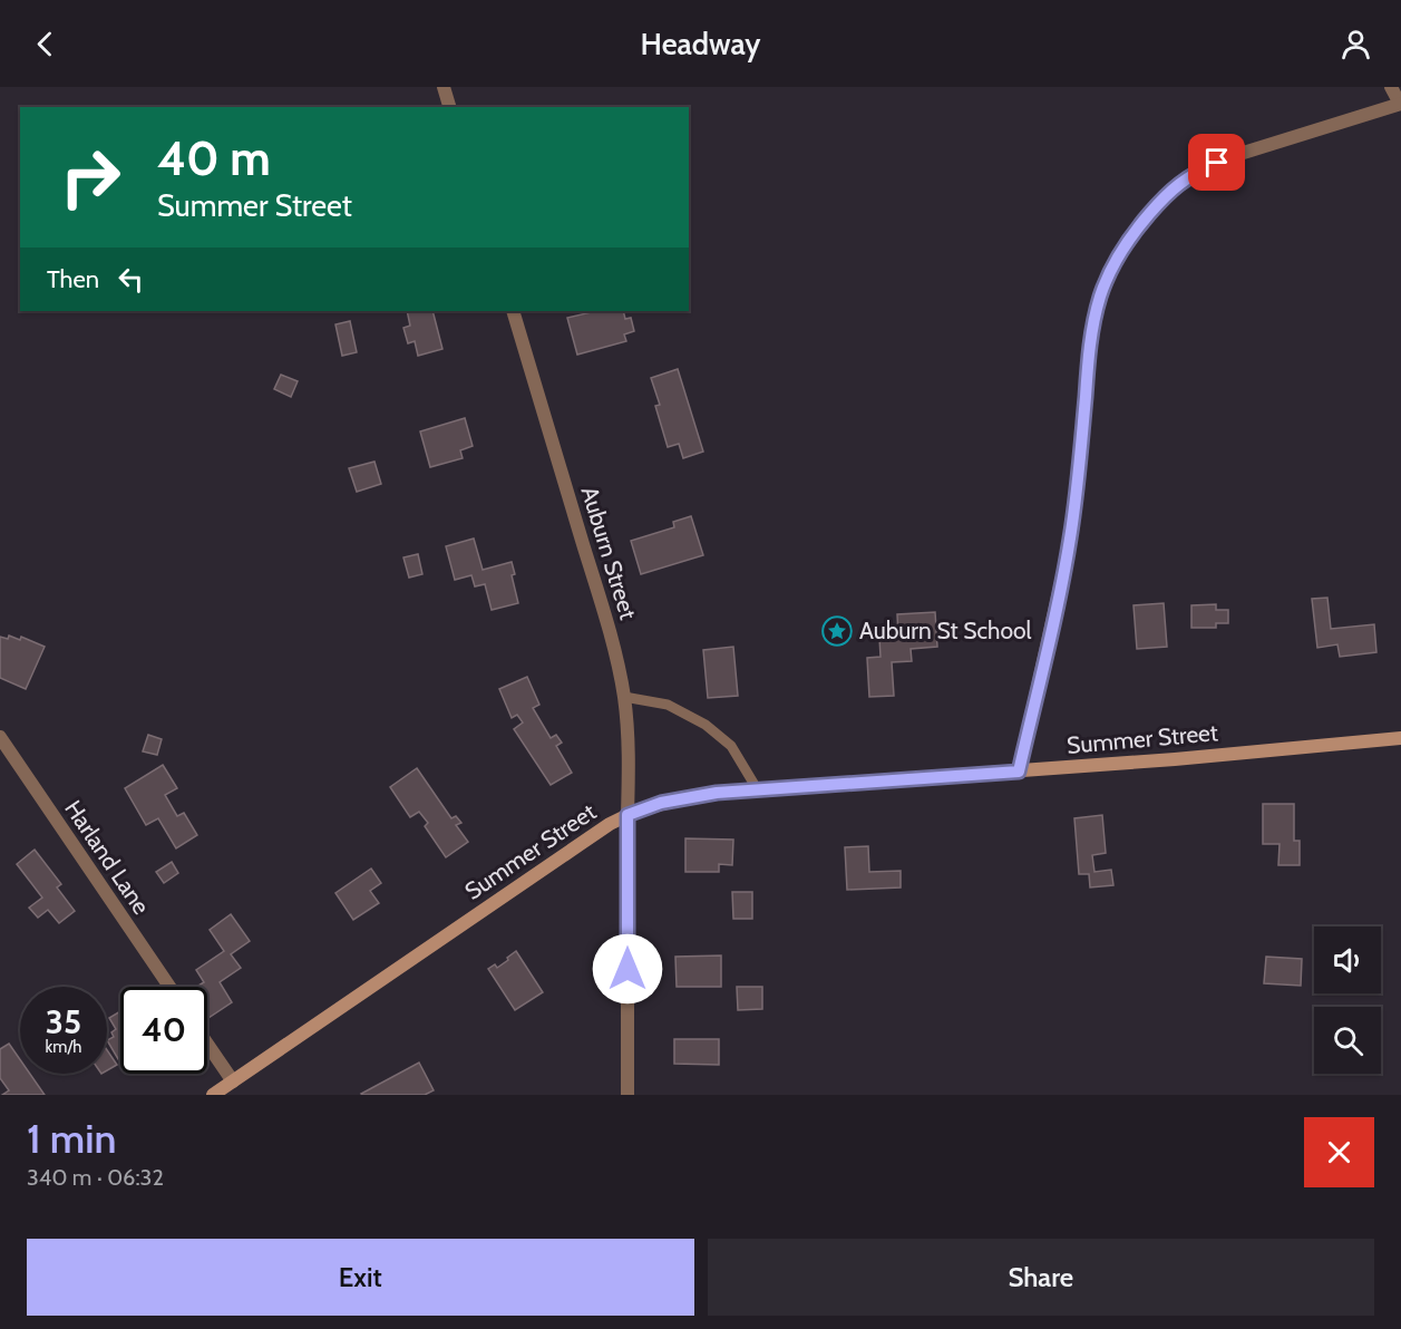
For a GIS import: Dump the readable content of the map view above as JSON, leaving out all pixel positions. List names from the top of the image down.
{
  "streets": {
    "main road": ["Summer Street"],
    "street": ["Auburn Street", "Harland Lane"]
  },
  "crossings": [
    ["Auburn Street", "Summer Street"]
  ],
  "places": {
    "place": ["Auburn St School"]
  },
  "page": {
    "header": "Headway",
    "turn": ["40 m", "Summer Street"],
    "then": "Then",
    "speed": "35 km/h",
    "limit": "40",
    "heading": ["1 min", "340 m · 06:32"],
    "buttons": ["Exit", "Share"]
  }
}
